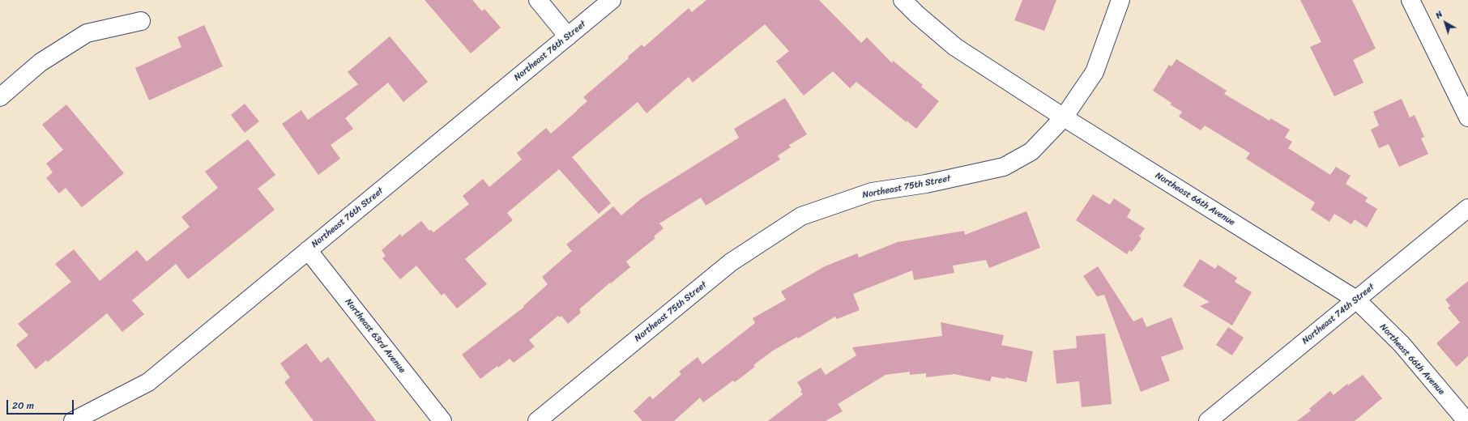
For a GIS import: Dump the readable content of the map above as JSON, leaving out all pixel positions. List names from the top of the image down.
{
  "streets": {
    "street": [
      "Northeast 76th Street",
      "Northeast 75th Street",
      "Northeast 66th Avenue",
      "Northeast 74th Street",
      "Northeast 63rd Avenue"
    ]
  },
  "crossings": [
    ["Northeast 76th Street", "Northeast 63rd Avenue"],
    ["Northeast 75th Street", "Northeast 66th Avenue"],
    ["Northeast 66th Avenue", "Northeast 74th Street"]
  ],
  "scale_bar": "20 m",
  "north": "top left"
}
